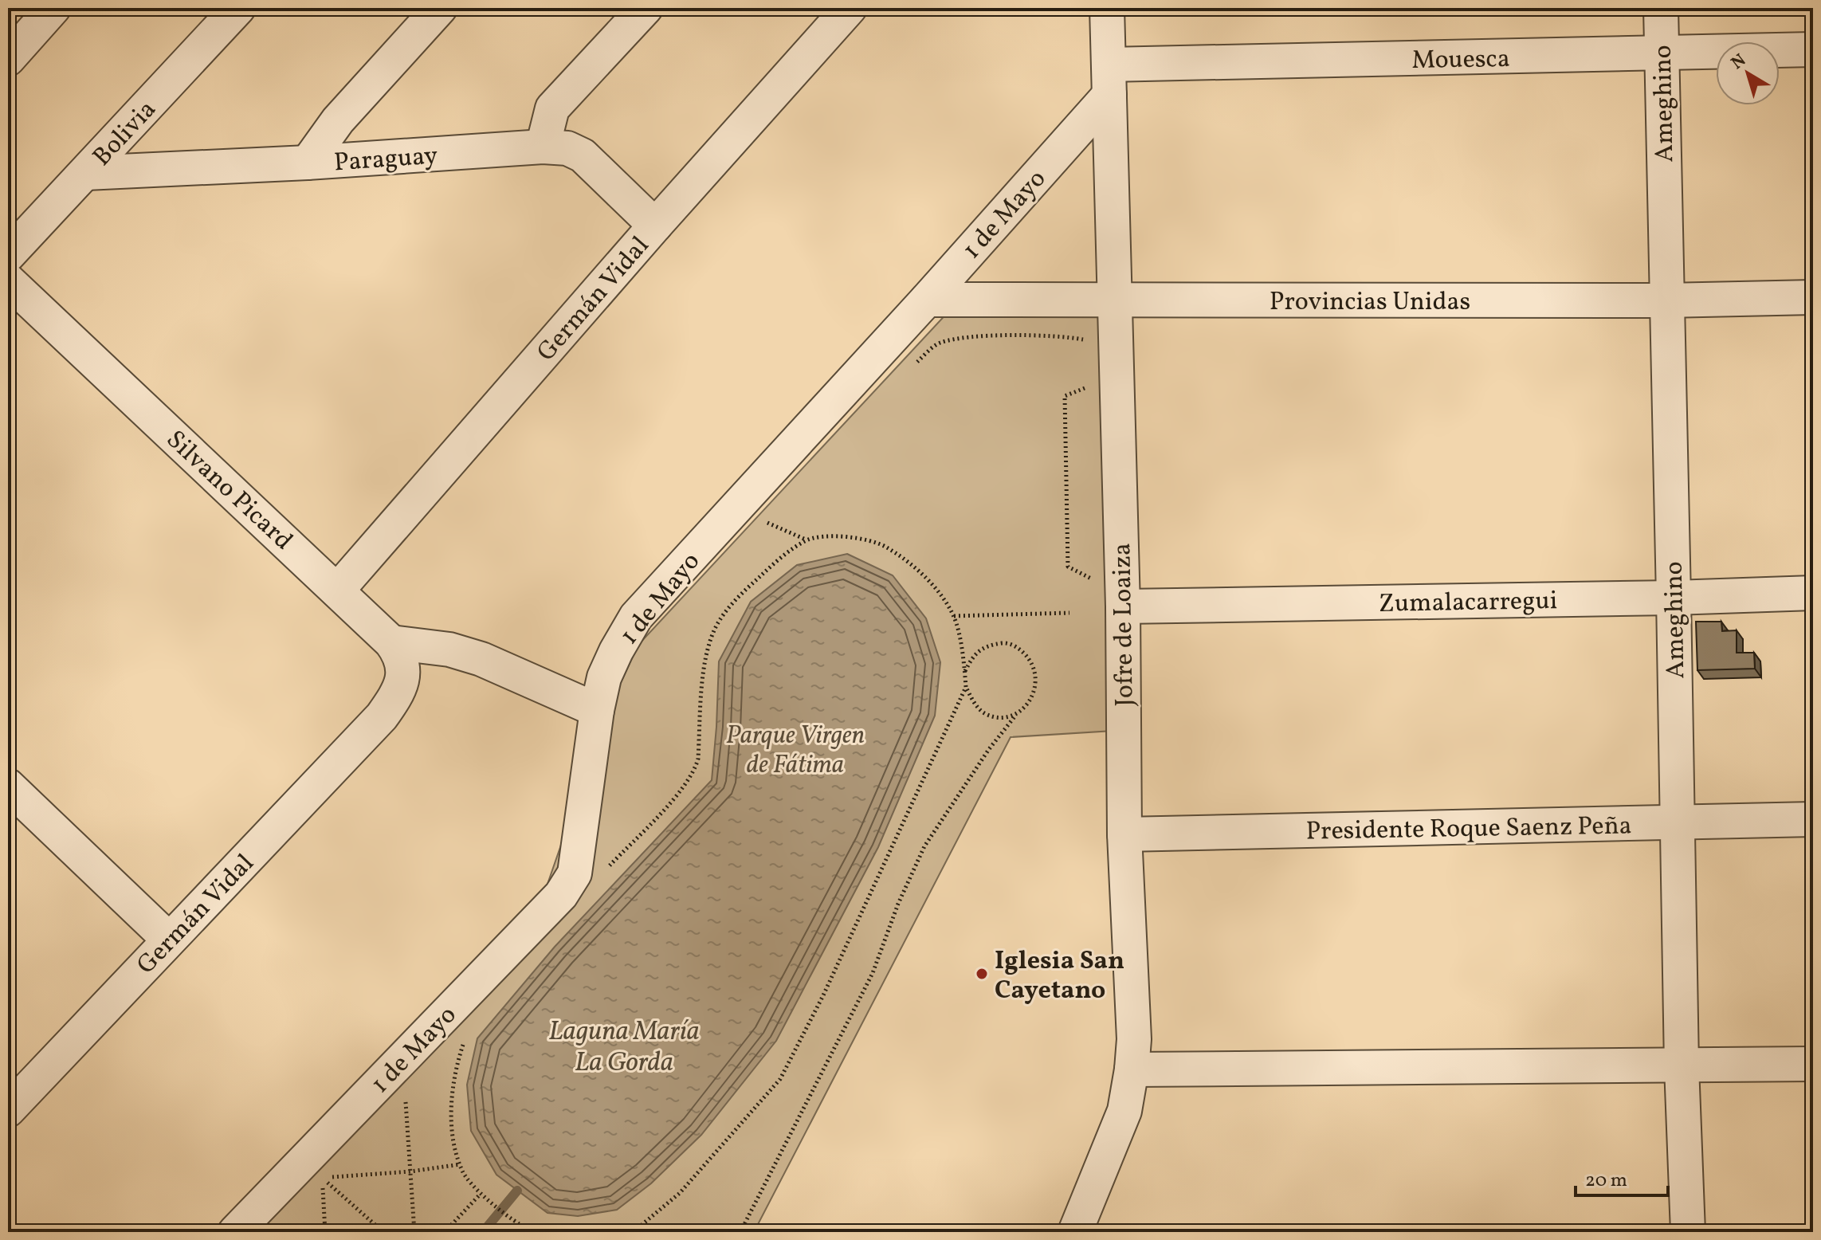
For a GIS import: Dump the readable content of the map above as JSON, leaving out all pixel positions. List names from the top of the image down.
{
  "streets": {
    "street": [
      "Mouesca",
      "Ameghino",
      "Bolivia",
      "Paraguay",
      "1 de Mayo",
      "Germán Vidal",
      "Provincias Unidas",
      "Silvano Picard",
      "Zumalacarregui",
      "Jofre de Loaiza",
      "Presidente Roque Saenz Peña"
    ]
  },
  "crossings": [
    ["Mouesca", "Ameghino"],
    ["Mouesca", "1 de Mayo"],
    ["Mouesca", "Jofre de Loaiza"],
    ["Ameghino", "Provincias Unidas"],
    ["Ameghino", "Zumalacarregui"],
    ["Ameghino", "Presidente Roque Saenz Peña"],
    ["Bolivia", "Paraguay"],
    ["Paraguay", "Germán Vidal"],
    ["1 de Mayo", "Provincias Unidas"],
    ["1 de Mayo", "Jofre de Loaiza"],
    ["Germán Vidal", "Silvano Picard"],
    ["Provincias Unidas", "Jofre de Loaiza"],
    ["Zumalacarregui", "Jofre de Loaiza"],
    ["Jofre de Loaiza", "Presidente Roque Saenz Peña"]
  ],
  "water": ["Laguna María La Gorda"],
  "parks": ["Parque Virgen de Fátima"],
  "places": ["Iglesia San Cayetano"],
  "scale_bar": "20 m",
  "north": "top left"
}
